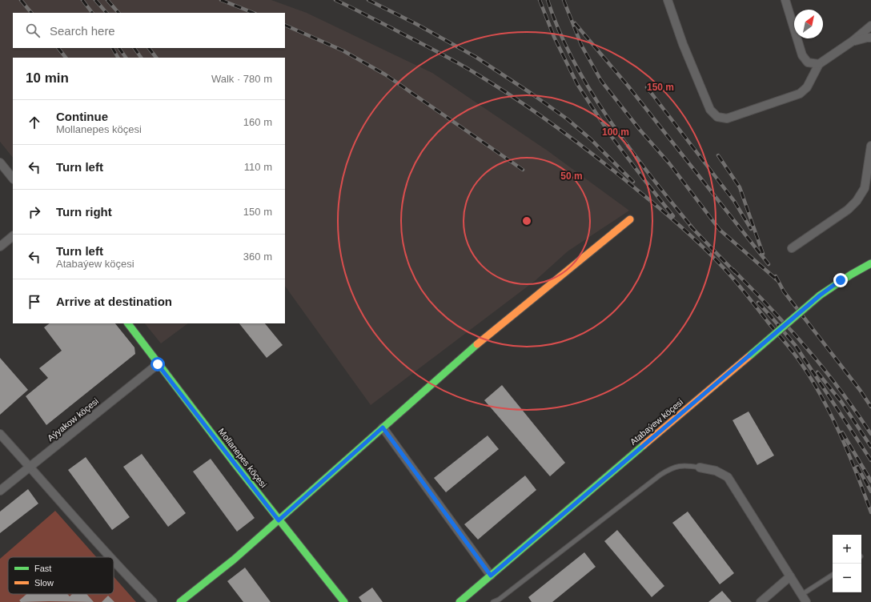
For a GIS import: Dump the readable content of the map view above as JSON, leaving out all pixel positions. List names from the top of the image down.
{
  "streets": {
    "street": ["Aýyakow köçesi", "Atabaýew köçesi", "Mollanepes köçesi"]
  },
  "crossings": [
    ["Aýyakow köçesi", "Mollanepes köçesi"]
  ],
  "legend": ["Fast", "Slow"],
  "north": "top right",
  "page": {
    "search": "Search here",
    "heading": ["10 min", "Walk · 780 m"],
    "list": [
      ["Continue", "Mollanepes köçesi", "160 m"],
      ["Turn left", "110 m"],
      ["Turn right", "150 m"],
      ["Turn left", "Atabaýew köçesi", "360 m"],
      "Arrive at destination"
    ],
    "map_buttons": ["+", "−"]
  },
  "rings": ["150 m", "100 m", "50 m"]
}
